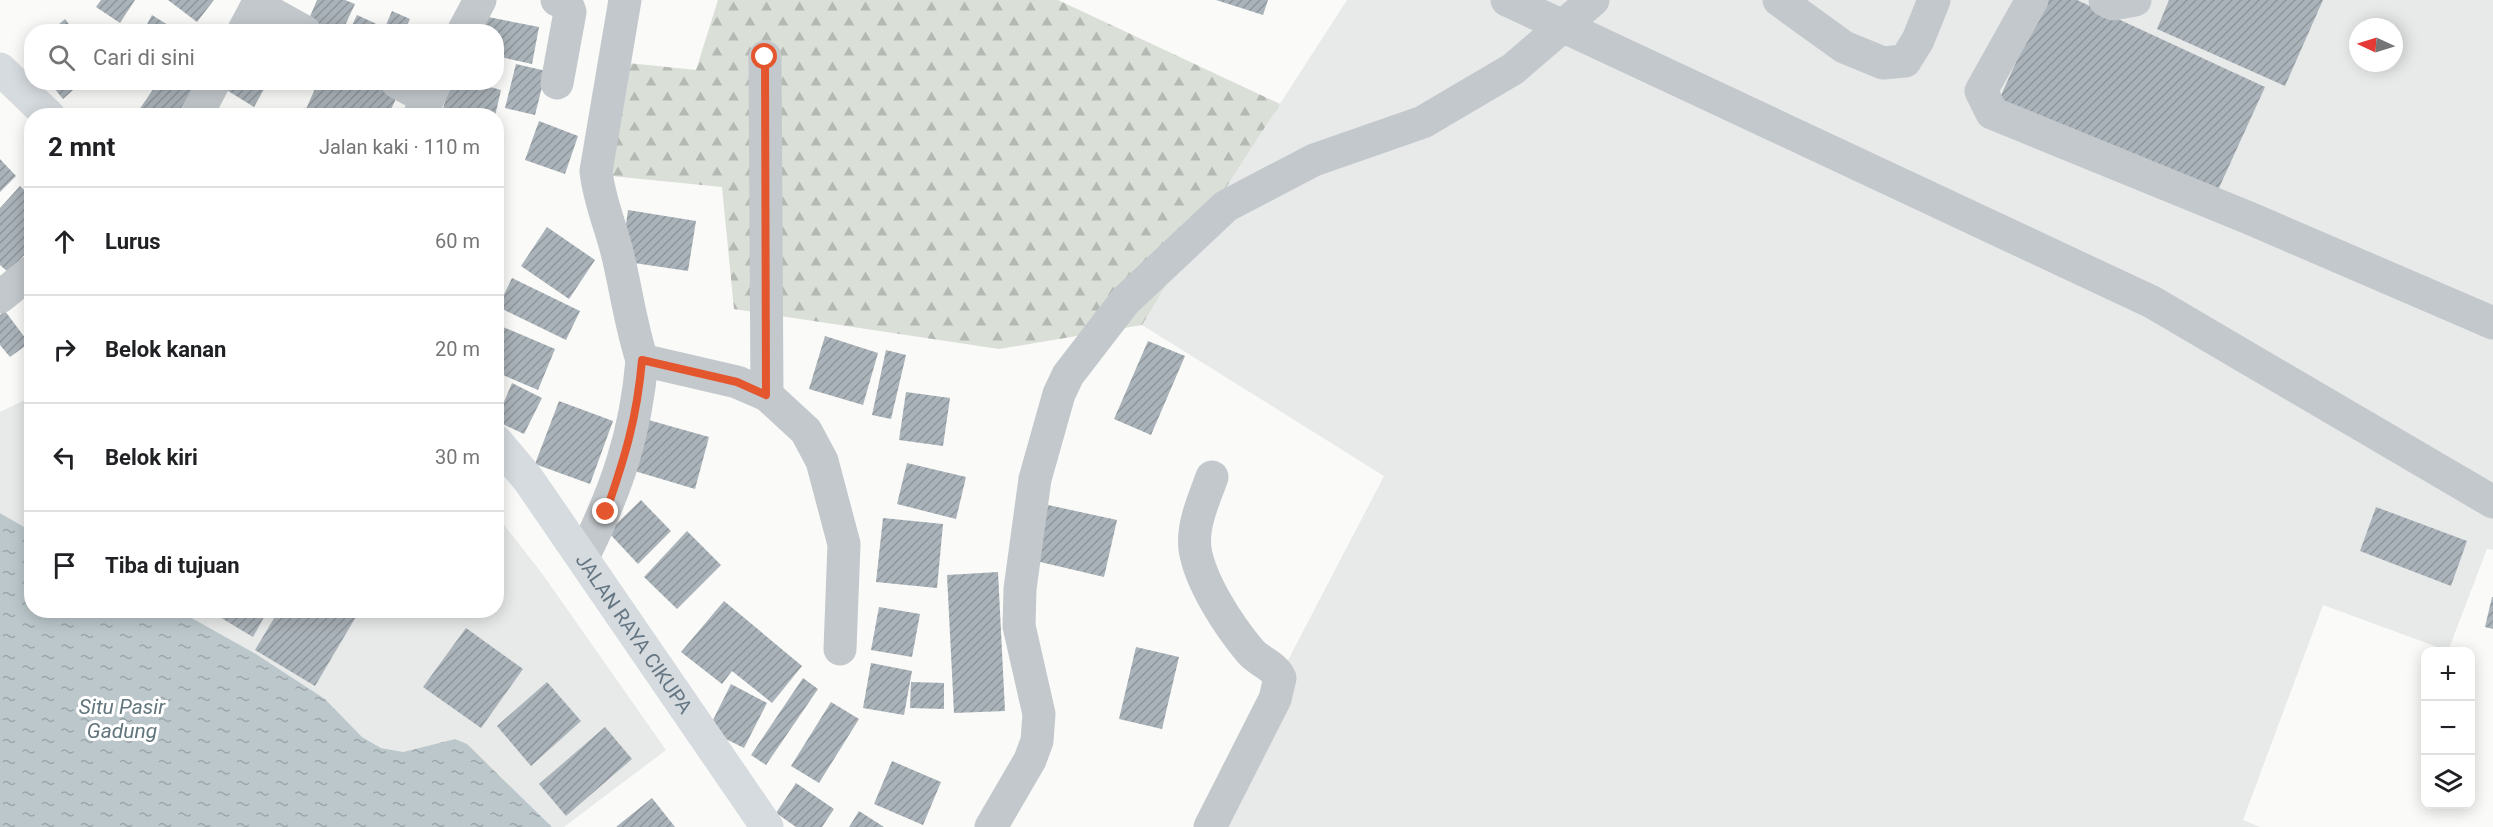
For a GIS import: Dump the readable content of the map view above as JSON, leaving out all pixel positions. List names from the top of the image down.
{
  "streets": {
    "main road": ["JALAN RAYA CIKUPA"]
  },
  "water": ["Situ Pasir Gadung"],
  "north": "left",
  "page": {
    "search": "Cari di sini",
    "heading": ["2 mnt", "Jalan kaki · 110 m"],
    "list": [
      ["Lurus", "60 m"],
      ["Belok kanan", "20 m"],
      ["Belok kiri", "30 m"],
      "Tiba di tujuan"
    ],
    "map_buttons": ["+", "−"]
  }
}
